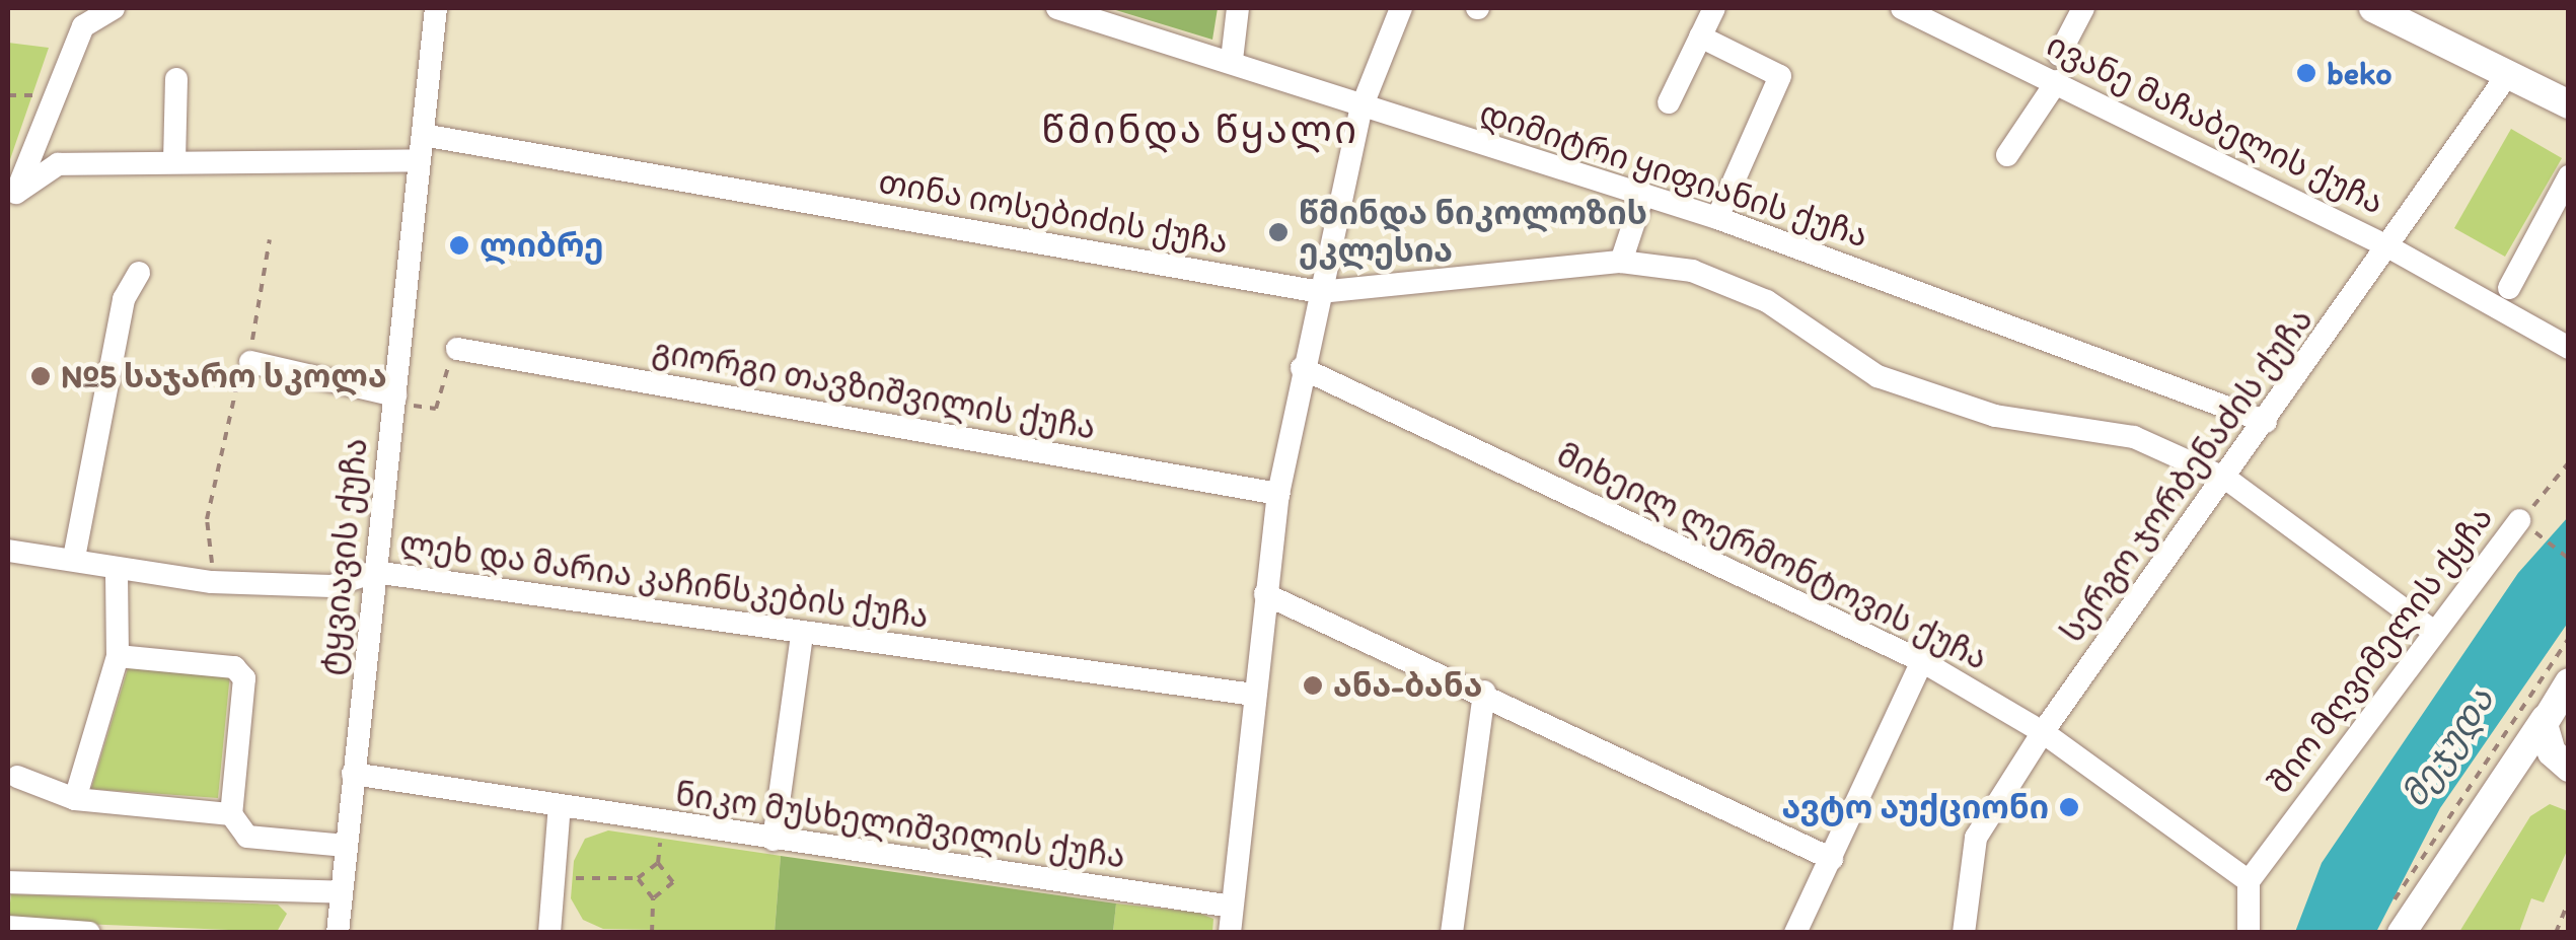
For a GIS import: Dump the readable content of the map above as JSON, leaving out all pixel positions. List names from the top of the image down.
{
  "streets": {
    "street": [
      "ივანე მაჩაბელის ქუჩა",
      "დიმიტრი ყიფიანის ქუჩა",
      "თინა იოსებიძის ქუჩა",
      "გიორგი თავზიშვილის ქუჩა",
      "სერგო ჯორბენაძის ქუჩა",
      "ტყვიავის ქუჩა",
      "მიხეილ ლერმონტოვის ქუჩა",
      "ლეხ და მარია კაჩინსკების ქუჩა",
      "შიო მღვიმელის ქყჩა",
      "ნიკო მუსხელიშვილის ქუჩა"
    ]
  },
  "crossings": [
    ["ივანე მაჩაბელის ქუჩა", "სერგო ჯორბენაძის ქუჩა"],
    ["დიმიტრი ყიფიანის ქუჩა", "სერგო ჯორბენაძის ქუჩა"],
    ["თინა იოსებიძის ქუჩა", "სერგო ჯორბენაძის ქუჩა"],
    ["თინა იოსებიძის ქუჩა", "ტყვიავის ქუჩა"],
    ["თინა იოსებიძის ქუჩა", "შიო მღვიმელის ქყჩა"],
    ["სერგო ჯორბენაძის ქუჩა", "მიხეილ ლერმონტოვის ქუჩა"],
    ["ტყვიავის ქუჩა", "ლეხ და მარია კაჩინსკების ქუჩა"],
    ["ტყვიავის ქუჩა", "ნიკო მუსხელიშვილის ქუჩა"],
    ["მიხეილ ლერმონტოვის ქუჩა", "შიო მღვიმელის ქყჩა"]
  ],
  "districts": ["წმინდა წყალი"],
  "water": ["მეჯუდა"],
  "places": [
    "beko",
    "წმინდა ნიკოლოზის ეკლესია",
    "ლიბრე",
    "№5 საჯარო სკოლა",
    "ანა-ბანა",
    "ავტო აუქციონი"
  ]
}
